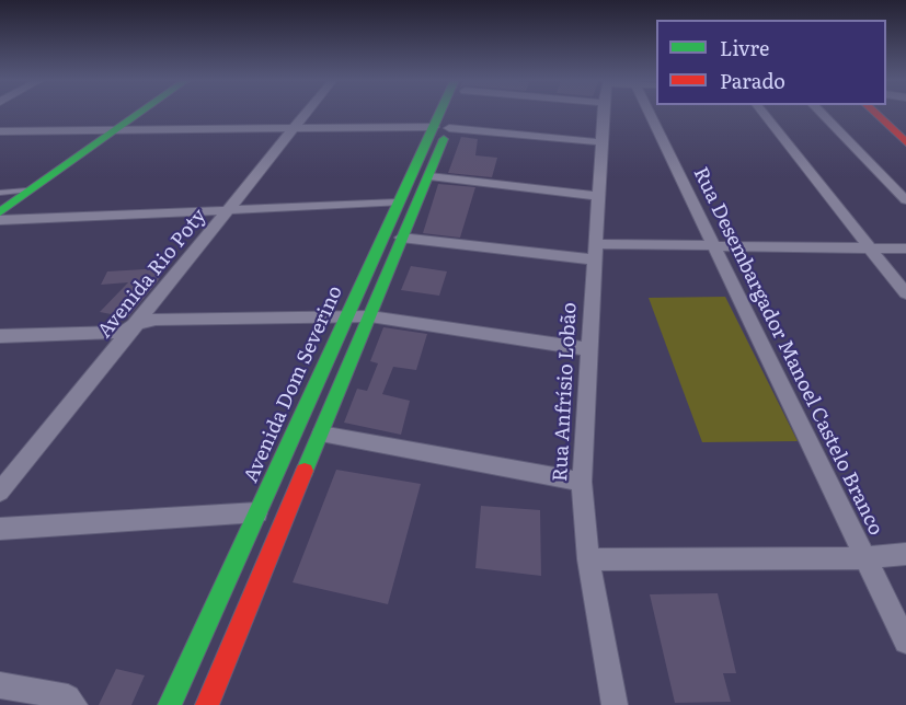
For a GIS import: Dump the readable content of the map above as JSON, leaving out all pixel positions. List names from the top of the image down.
{
  "streets": {
    "main road": ["Avenida Dom Severino"],
    "street": ["Avenida Rio Poty", "Rua Desembargador Manoel Castelo Branco", "Rua Anfrísio Lobão"]
  },
  "legend": ["Livre", "Parado"]
}
